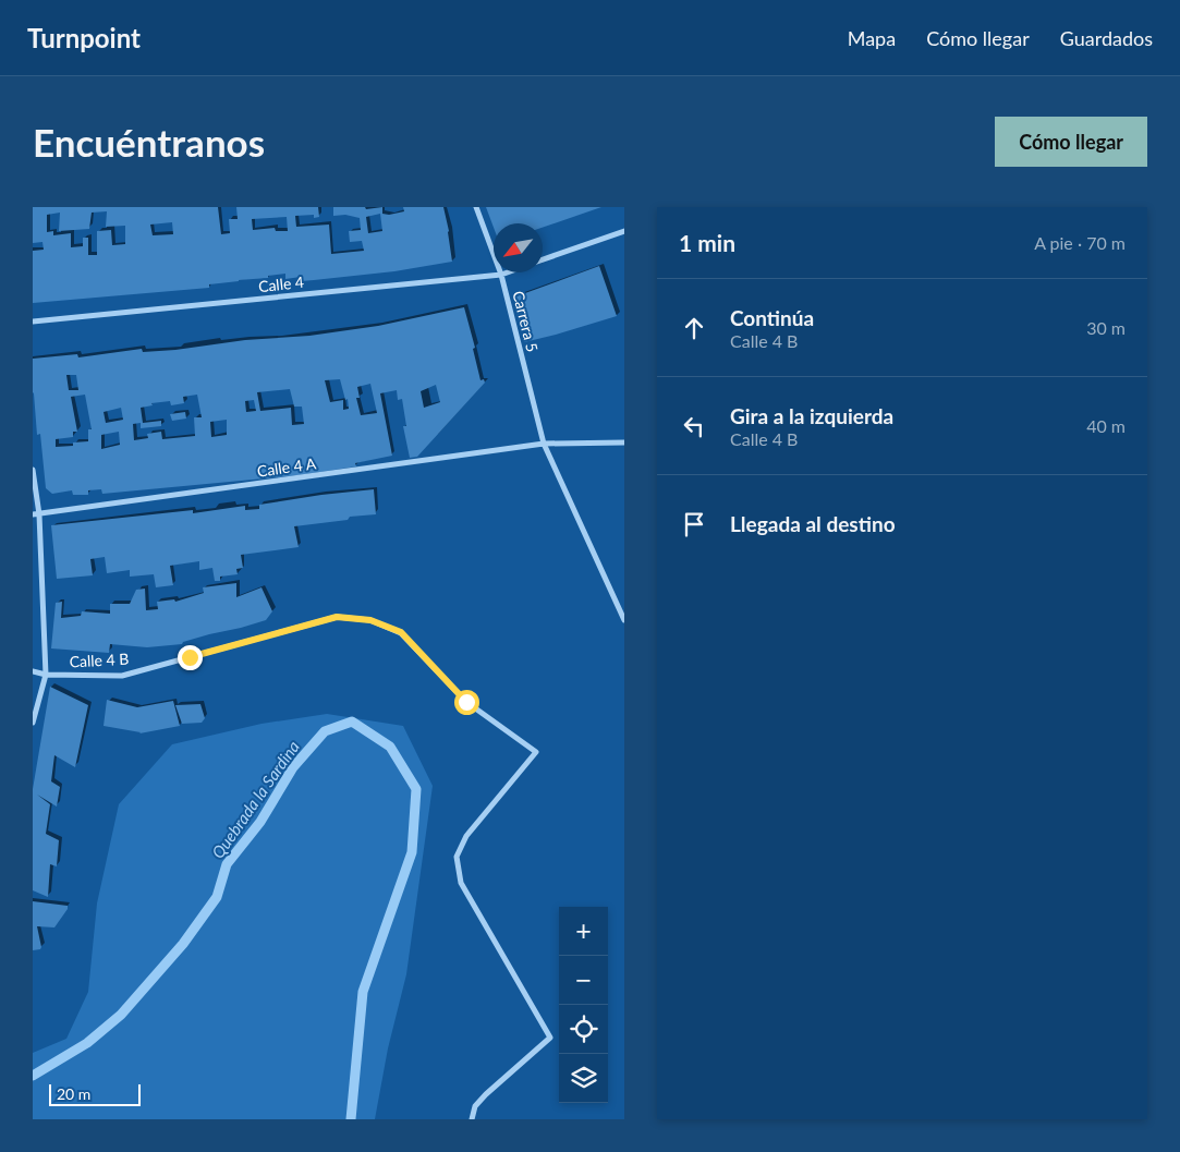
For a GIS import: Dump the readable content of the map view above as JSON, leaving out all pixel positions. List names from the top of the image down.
{
  "streets": {
    "street": [
      "Calle 4",
      "Carrera 5",
      "Calle 4 A",
      "Calle 4 B"
    ]
  },
  "crossings": [
    ["Calle 4", "Carrera 5"],
    ["Carrera 5", "Calle 4 A"]
  ],
  "water": ["Quebrada la Sardina"],
  "scale_bar": "20 m",
  "north": "bottom left",
  "page": {
    "header": "Turnpoint",
    "nav": ["Mapa", "Cómo llegar", "Guardados"],
    "buttons": "Cómo llegar",
    "title": "Encuéntranos",
    "heading": ["1 min", "A pie · 70 m"],
    "list": [
      ["Continúa", "Calle 4 B", "30 m"],
      ["Gira a la izquierda", "Calle 4 B", "40 m"],
      "Llegada al destino"
    ],
    "map_buttons": ["+", "−"],
    "scale": "20 m"
  }
}
